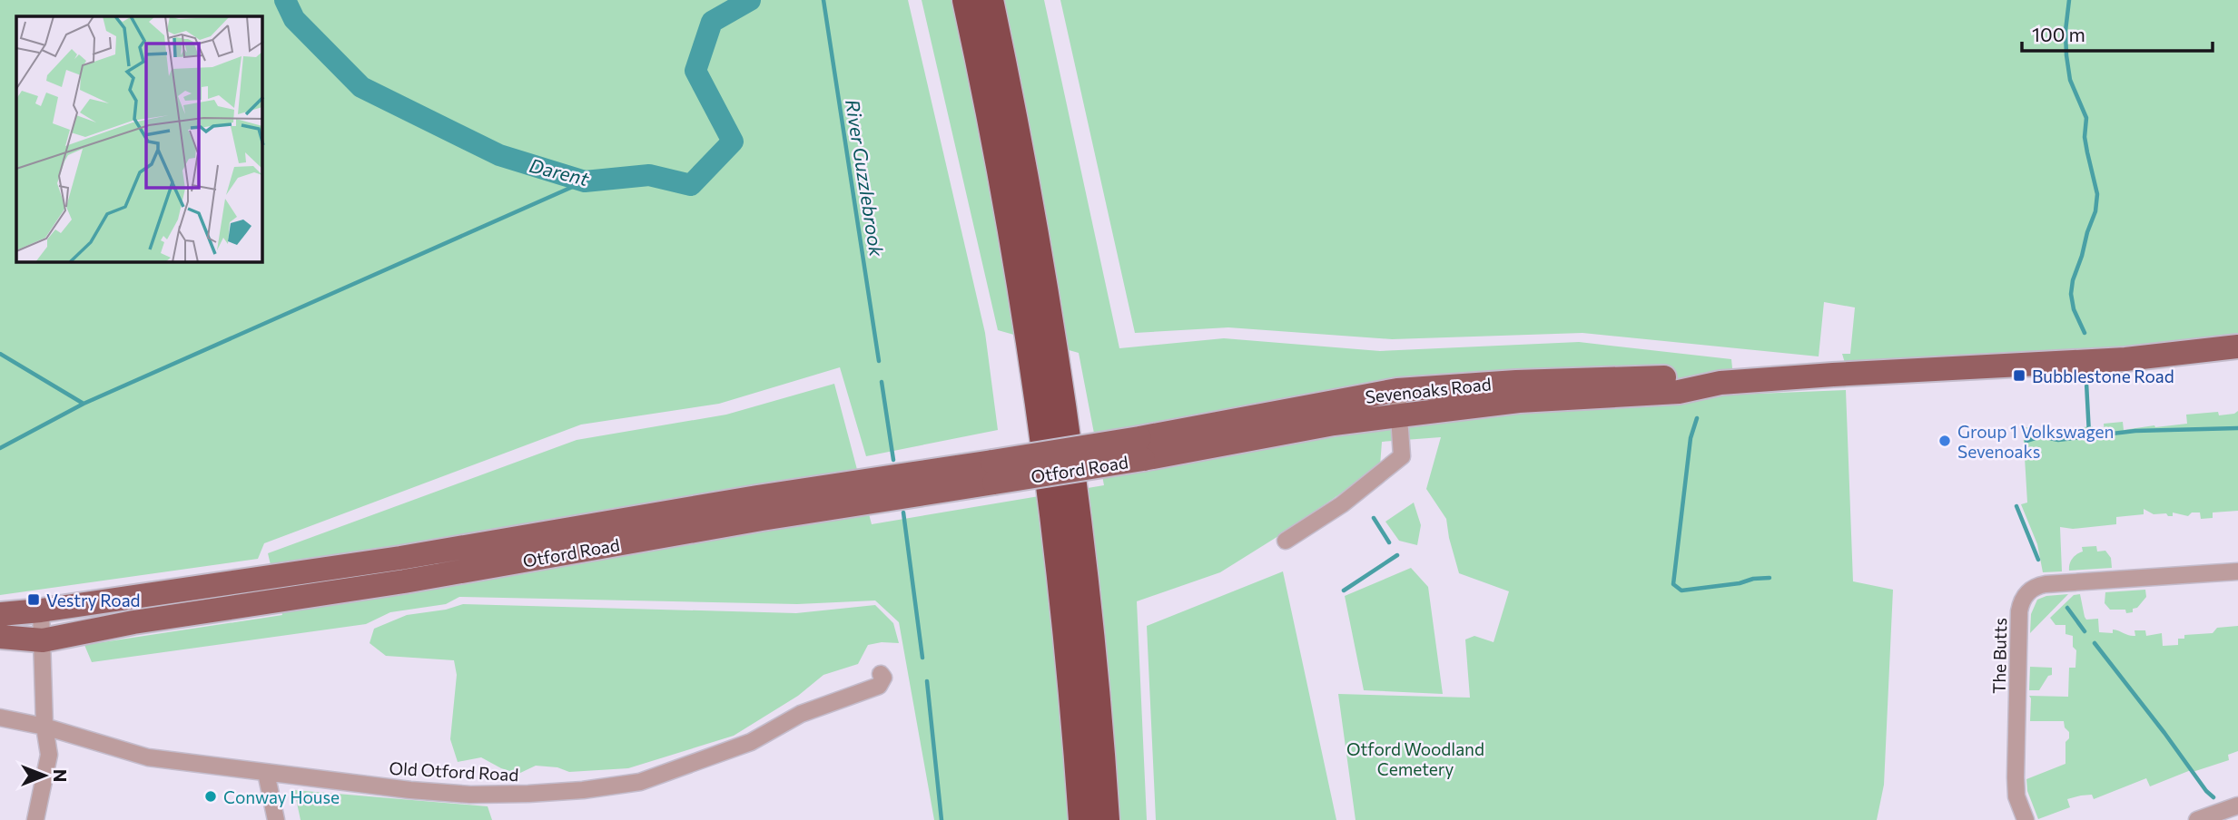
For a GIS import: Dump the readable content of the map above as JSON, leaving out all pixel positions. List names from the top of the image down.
{
  "streets": {
    "main road": ["Sevenoaks Road", "Otford Road"],
    "street": ["The Butts", "Old Otford Road"]
  },
  "crossings": [
    ["Sevenoaks Road", "Otford Road"]
  ],
  "water": ["Darent", "River Guzzlebrook"],
  "parks": ["Otford Woodland Cemetery"],
  "places": {
    "transit": ["Bubblestone Road", "Vestry Road"],
    "other": ["Group 1 Volkswagen Sevenoaks", "Conway House"]
  },
  "scale_bar": "100 m",
  "north": "right"
}
